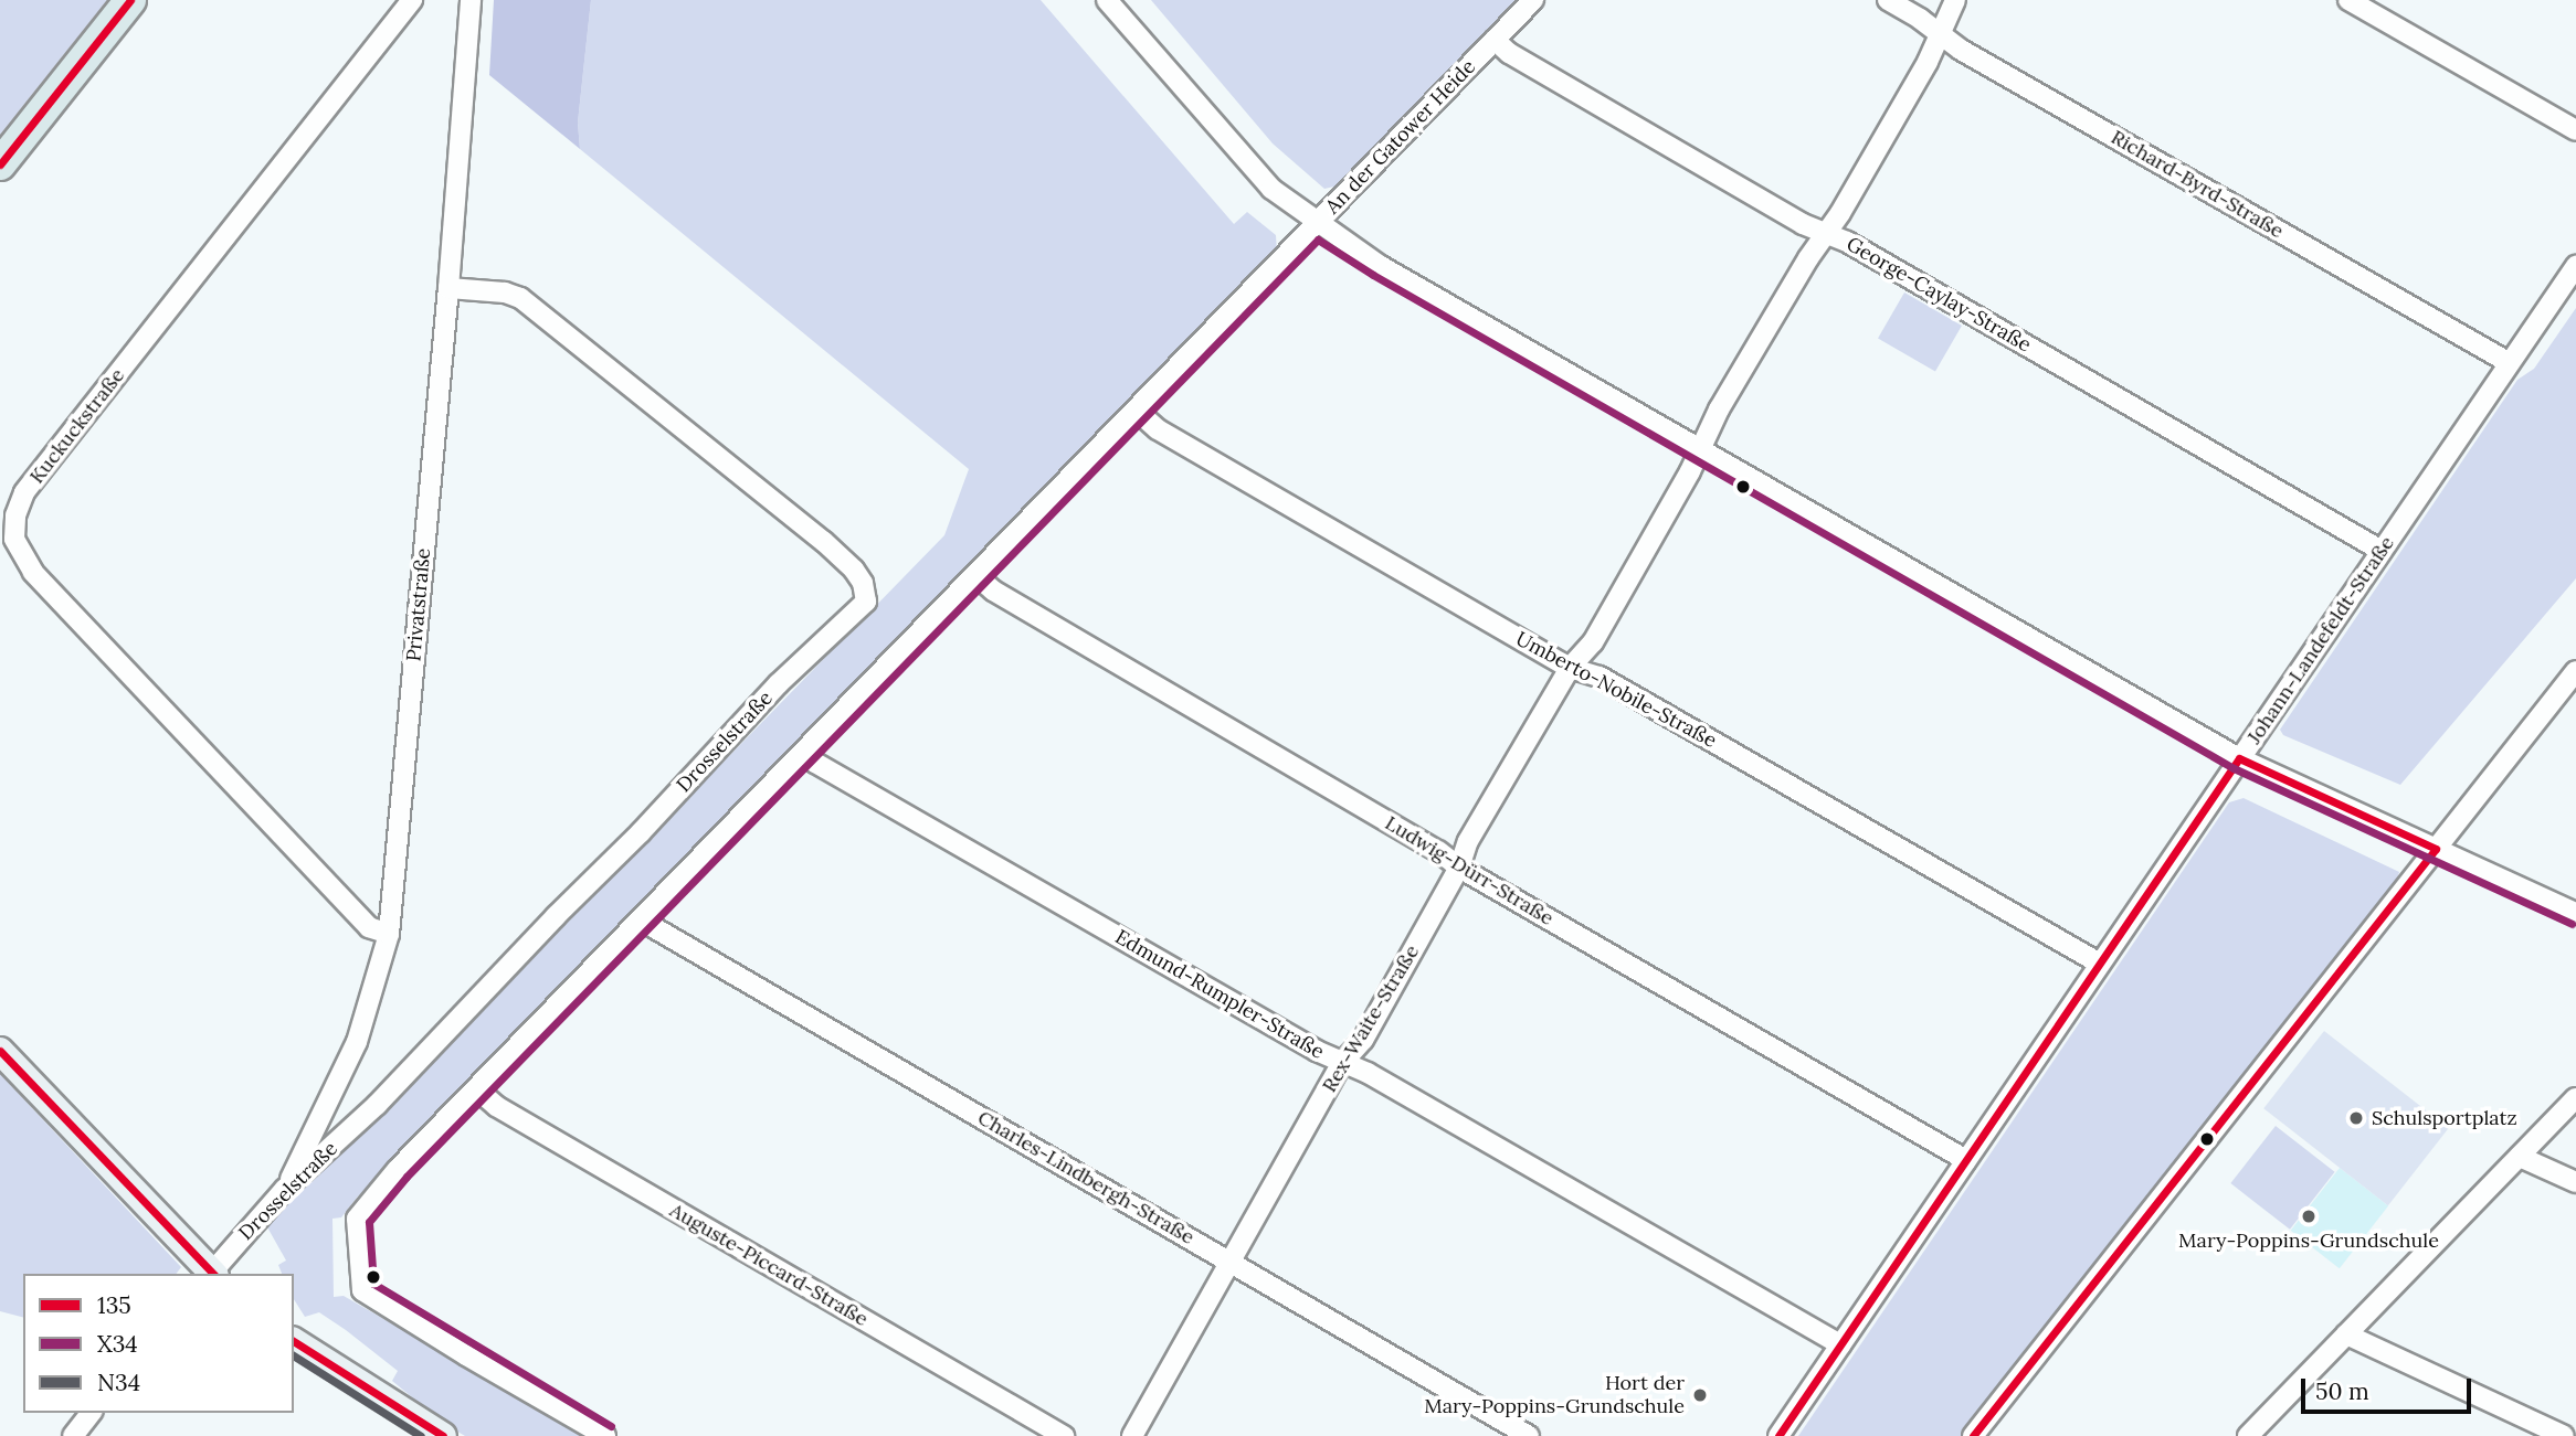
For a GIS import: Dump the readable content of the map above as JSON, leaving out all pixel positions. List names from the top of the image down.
{
  "streets": {
    "street": [
      "An der Gatower Heide",
      "Richard-Byrd-Straße",
      "George-Caylay-Straße",
      "Kuckuckstraße",
      "Privatstraße",
      "Johann-Landefeldt-Straße",
      "Umberto-Nobile-Straße",
      "Drosselstraße",
      "Ludwig-Dürr-Straße",
      "Edmund-Rumpler-Straße",
      "Rex-Waite-Straße",
      "Charles-Lindbergh-Straße",
      "Auguste-Piccard-Straße"
    ]
  },
  "crossings": [
    ["An der Gatower Heide", "George-Caylay-Straße"],
    ["An der Gatower Heide", "Umberto-Nobile-Straße"],
    ["An der Gatower Heide", "Ludwig-Dürr-Straße"],
    ["An der Gatower Heide", "Edmund-Rumpler-Straße"],
    ["An der Gatower Heide", "Charles-Lindbergh-Straße"],
    ["An der Gatower Heide", "Auguste-Piccard-Straße"],
    ["Richard-Byrd-Straße", "Johann-Landefeldt-Straße"],
    ["Richard-Byrd-Straße", "Rex-Waite-Straße"],
    ["George-Caylay-Straße", "Johann-Landefeldt-Straße"],
    ["George-Caylay-Straße", "Rex-Waite-Straße"],
    ["Kuckuckstraße", "Privatstraße"],
    ["Privatstraße", "Drosselstraße"],
    ["Johann-Landefeldt-Straße", "Umberto-Nobile-Straße"],
    ["Johann-Landefeldt-Straße", "Ludwig-Dürr-Straße"],
    ["Johann-Landefeldt-Straße", "Edmund-Rumpler-Straße"],
    ["Umberto-Nobile-Straße", "Rex-Waite-Straße"],
    ["Ludwig-Dürr-Straße", "Rex-Waite-Straße"],
    ["Edmund-Rumpler-Straße", "Rex-Waite-Straße"],
    ["Rex-Waite-Straße", "Charles-Lindbergh-Straße"]
  ],
  "places": ["Schulsportplatz", "Mary-Poppins-Grundschule", "Hort der Mary-Poppins-Grundschule"],
  "lines": ["transit line 135", "transit line X34", "transit line N34"],
  "legend": ["135", "X34", "N34"],
  "scale_bar": "50 m"
}
